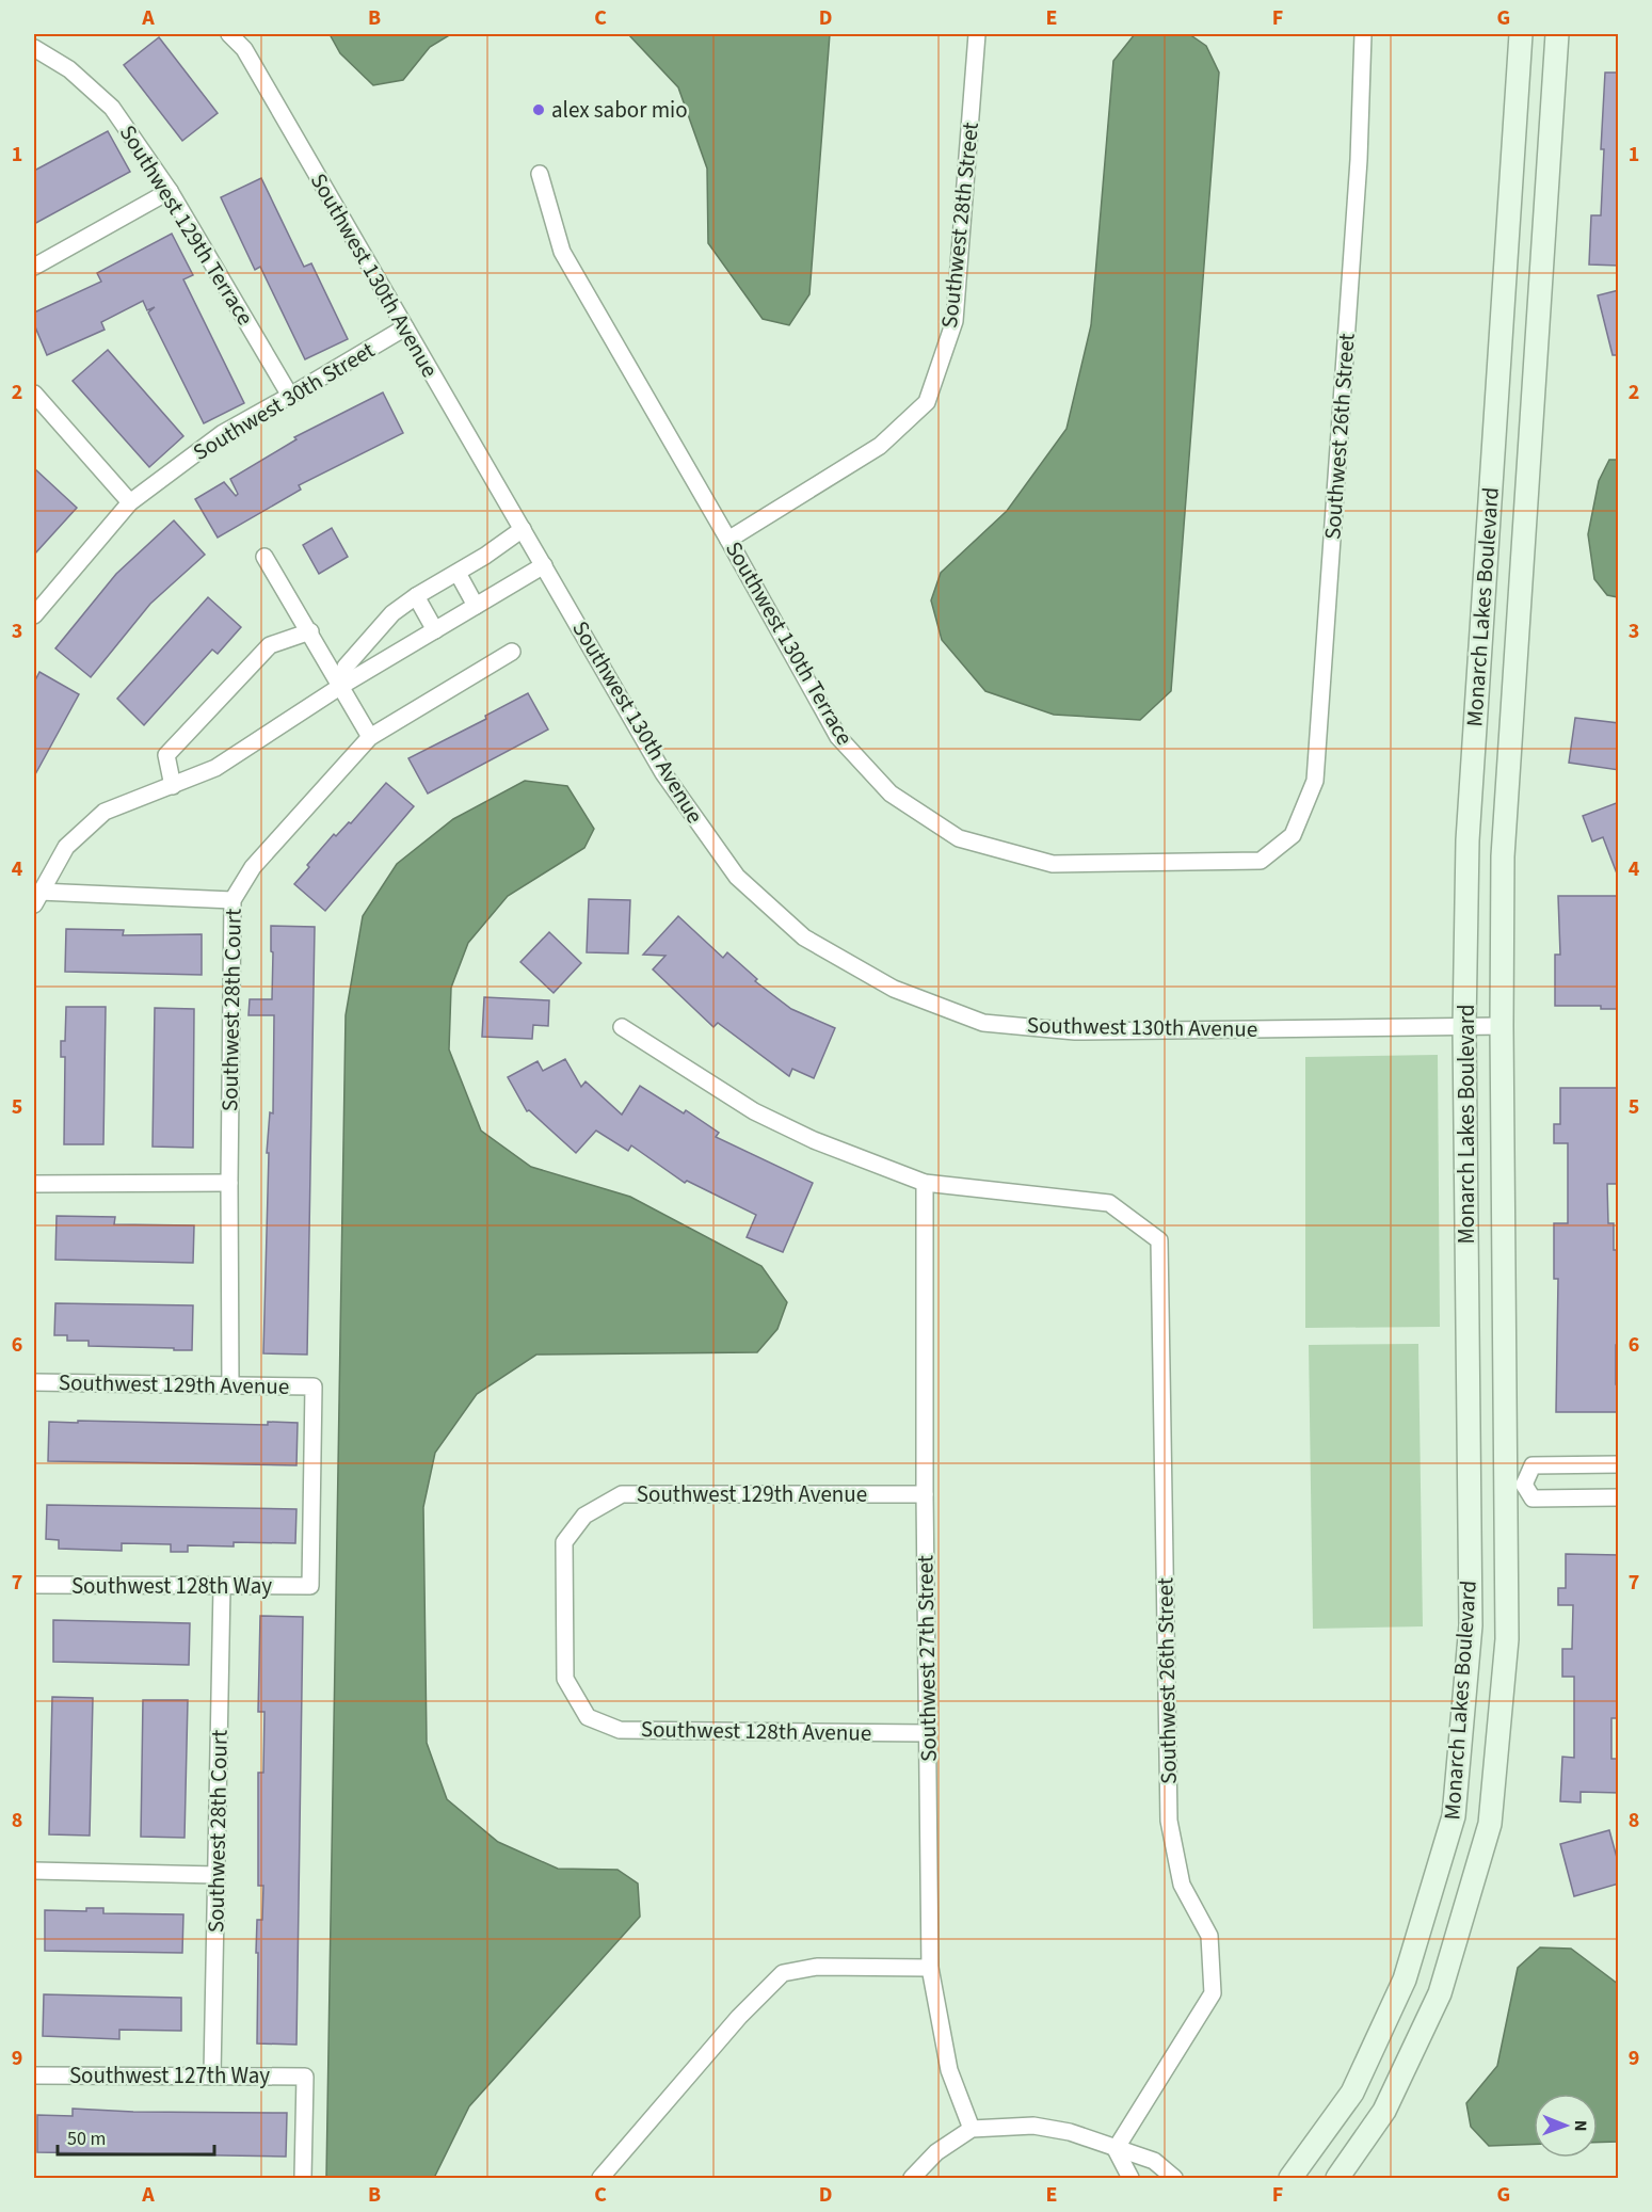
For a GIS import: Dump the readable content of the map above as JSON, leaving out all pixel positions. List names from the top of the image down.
{
  "streets": {
    "street": [
      "Southwest 129th Terrace",
      "Southwest 28th Street",
      "Southwest 130th Avenue",
      "Southwest 30th Street",
      "Southwest 26th Street",
      "Monarch Lakes Boulevard",
      "Southwest 130th Terrace",
      "Southwest 28th Court",
      "Southwest 129th Avenue",
      "Southwest 128th Way",
      "Southwest 27th Street",
      "Southwest 128th Avenue",
      "Southwest 127th Way"
    ]
  },
  "crossings": [
    ["Southwest 129th Terrace", "Southwest 30th Street"],
    ["Southwest 28th Street", "Southwest 130th Terrace"],
    ["Southwest 130th Avenue", "Southwest 30th Street"],
    ["Southwest 130th Avenue", "Monarch Lakes Boulevard"],
    ["Southwest 26th Street", "Southwest 130th Terrace"],
    ["Southwest 26th Street", "Southwest 27th Street"],
    ["Southwest 28th Court", "Southwest 129th Avenue"],
    ["Southwest 28th Court", "Southwest 128th Way"],
    ["Southwest 28th Court", "Southwest 127th Way"],
    ["Southwest 129th Avenue", "Southwest 128th Way"],
    ["Southwest 129th Avenue", "Southwest 27th Street"],
    ["Southwest 129th Avenue", "Southwest 128th Avenue"],
    ["Southwest 27th Street", "Southwest 128th Avenue"]
  ],
  "places": ["alex sabor mio"],
  "scale_bar": "50 m",
  "north": "right",
  "grid": {
    "columns": [
      "A",
      "B",
      "C",
      "D",
      "E",
      "F",
      "G"
    ],
    "rows": [
      "1",
      "2",
      "3",
      "4",
      "5",
      "6",
      "7",
      "8",
      "9"
    ]
  }
}
